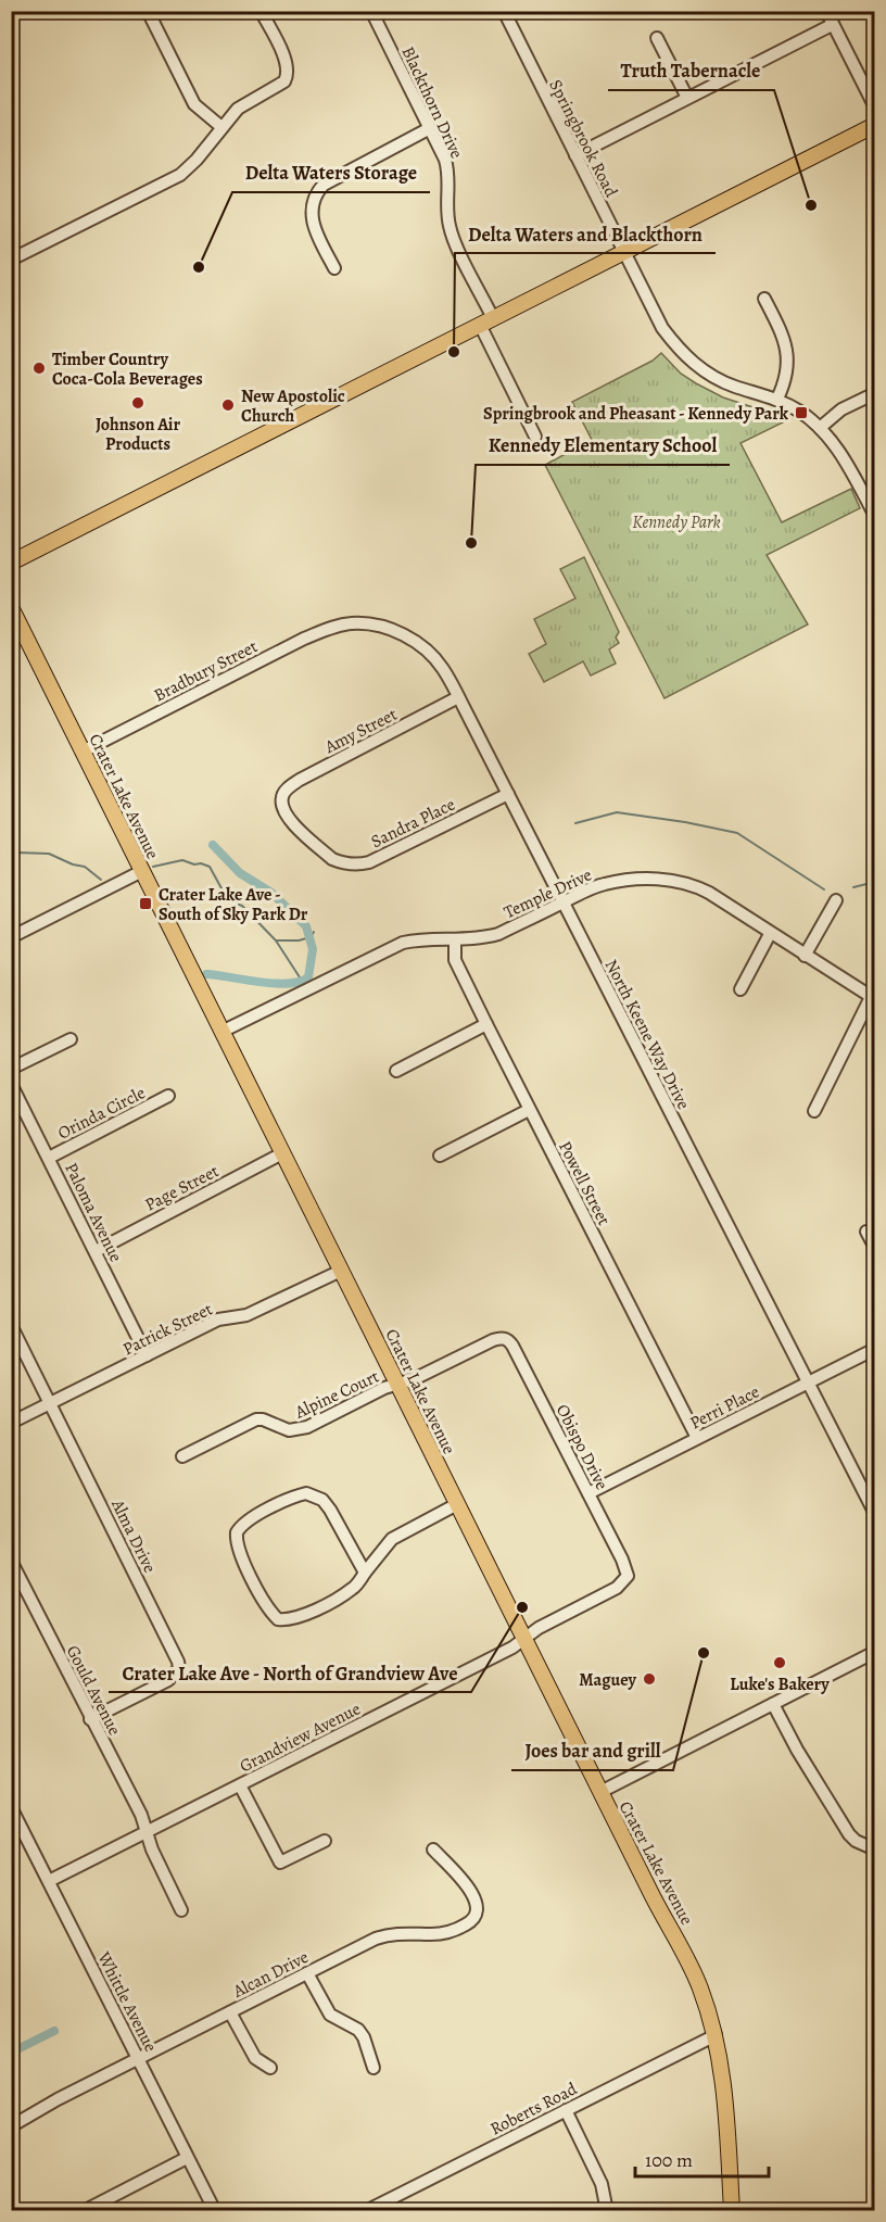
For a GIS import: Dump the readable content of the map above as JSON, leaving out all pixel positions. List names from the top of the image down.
{
  "streets": {
    "main road": ["Crater Lake Avenue"],
    "street": [
      "Blackthorn Drive",
      "Springbrook Road",
      "Bradbury Street",
      "Amy Street",
      "Sandra Place",
      "Temple Drive",
      "North Keene Way Drive",
      "Orinda Circle",
      "Powell Street",
      "Page Street",
      "Paloma Avenue",
      "Patrick Street",
      "Alpine Court",
      "Perri Place",
      "Obispo Drive",
      "Alma Drive",
      "Gould Avenue",
      "Grandview Avenue",
      "Alcan Drive",
      "Whittle Avenue",
      "Roberts Road"
    ]
  },
  "crossings": [
    ["Bradbury Street", "Crater Lake Avenue"],
    ["Bradbury Street", "North Keene Way Drive"],
    ["Amy Street", "Sandra Place"],
    ["Amy Street", "North Keene Way Drive"],
    ["Crater Lake Avenue", "Temple Drive"],
    ["Crater Lake Avenue", "Page Street"],
    ["Crater Lake Avenue", "Patrick Street"],
    ["Crater Lake Avenue", "Alpine Court"],
    ["Crater Lake Avenue", "Grandview Avenue"],
    ["Crater Lake Avenue", "Roberts Road"],
    ["Sandra Place", "North Keene Way Drive"],
    ["Temple Drive", "North Keene Way Drive"],
    ["Temple Drive", "Powell Street"],
    ["North Keene Way Drive", "Perri Place"],
    ["Orinda Circle", "Paloma Avenue"],
    ["Powell Street", "Perri Place"],
    ["Page Street", "Paloma Avenue"],
    ["Paloma Avenue", "Patrick Street"],
    ["Patrick Street", "Alma Drive"],
    ["Alpine Court", "Obispo Drive"],
    ["Perri Place", "Obispo Drive"],
    ["Obispo Drive", "Grandview Avenue"],
    ["Alma Drive", "Gould Avenue"],
    ["Gould Avenue", "Grandview Avenue"],
    ["Grandview Avenue", "Whittle Avenue"],
    ["Alcan Drive", "Whittle Avenue"]
  ],
  "parks": ["Kennedy Park"],
  "places": {
    "other": [
      "Truth Tabernacle",
      "Delta Waters Storage",
      "Delta Waters and Blackthorn",
      "Timber Country Coca-Cola Beverages",
      "Johnson Air Products",
      "New Apostolic Church",
      "Kennedy Elementary School",
      "Crater Lake Ave - North of Grandview Ave",
      "Joes bar and grill",
      "Luke's Bakery",
      "Maguey"
    ],
    "transit": ["Springbrook and Pheasant - Kennedy Park", "Crater Lake Ave - South of Sky Park Dr"]
  },
  "scale_bar": "100 m"
}
